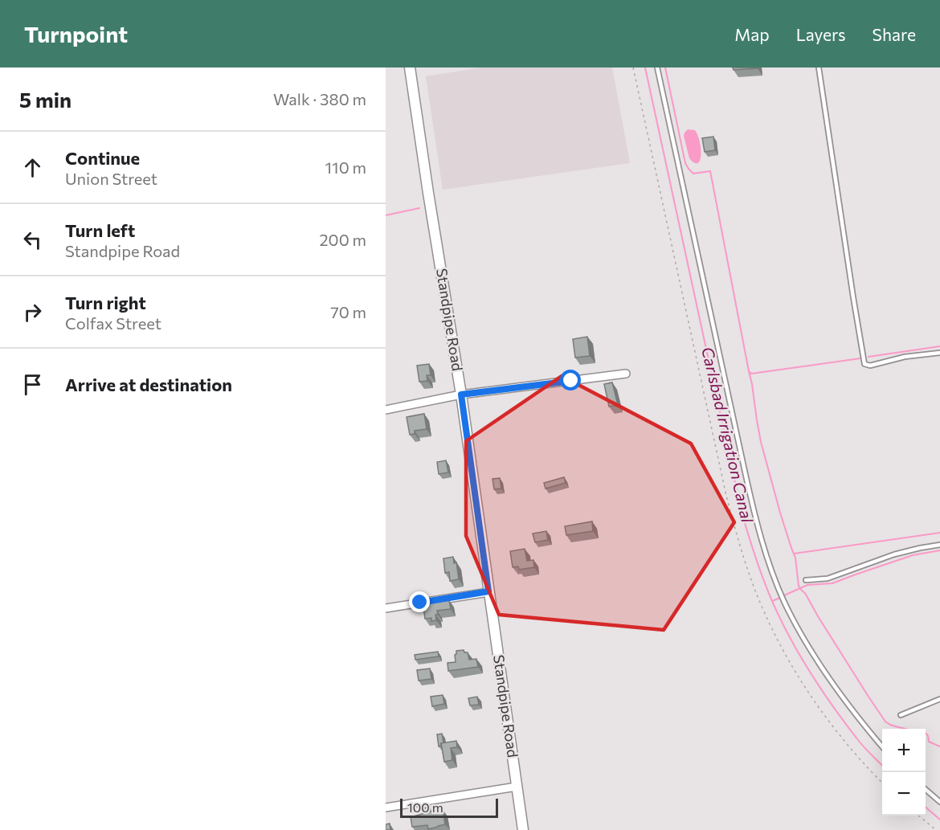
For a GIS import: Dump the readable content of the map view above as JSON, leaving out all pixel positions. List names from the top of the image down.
{
  "streets": {
    "street": ["Standpipe Road"]
  },
  "water": ["Carlsbad Irrigation Canal"],
  "scale_bar": "100 m",
  "page": {
    "header": "Turnpoint",
    "nav": ["Map", "Layers", "Share"],
    "heading": ["5 min", "Walk · 380 m"],
    "list": [
      ["Continue", "Union Street", "110 m"],
      ["Turn left", "Standpipe Road", "200 m"],
      ["Turn right", "Colfax Street", "70 m"],
      "Arrive at destination"
    ],
    "map_buttons": ["+", "−"],
    "scale": "100 m"
  }
}
